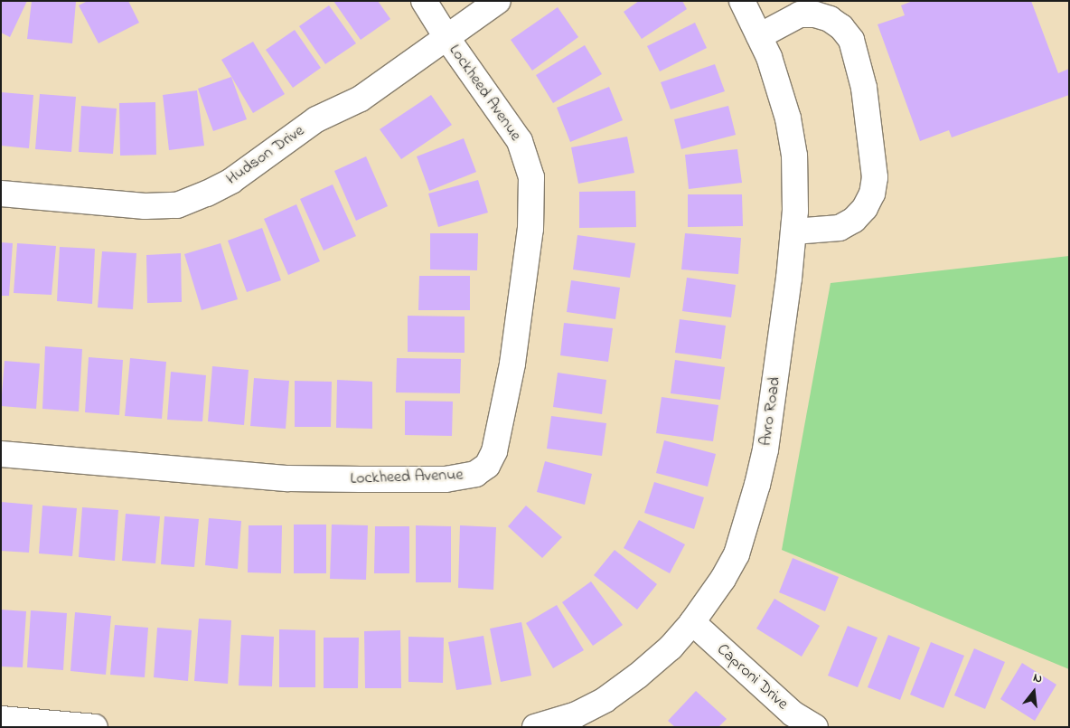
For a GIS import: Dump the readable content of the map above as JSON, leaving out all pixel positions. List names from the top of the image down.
{
  "streets": {
    "street": [
      "Lockheed Avenue",
      "Hudson Drive",
      "Avro Road",
      "Caproni Drive"
    ]
  },
  "crossings": [
    ["Lockheed Avenue", "Hudson Drive"],
    ["Avro Road", "Caproni Drive"]
  ],
  "north": "top"
}
